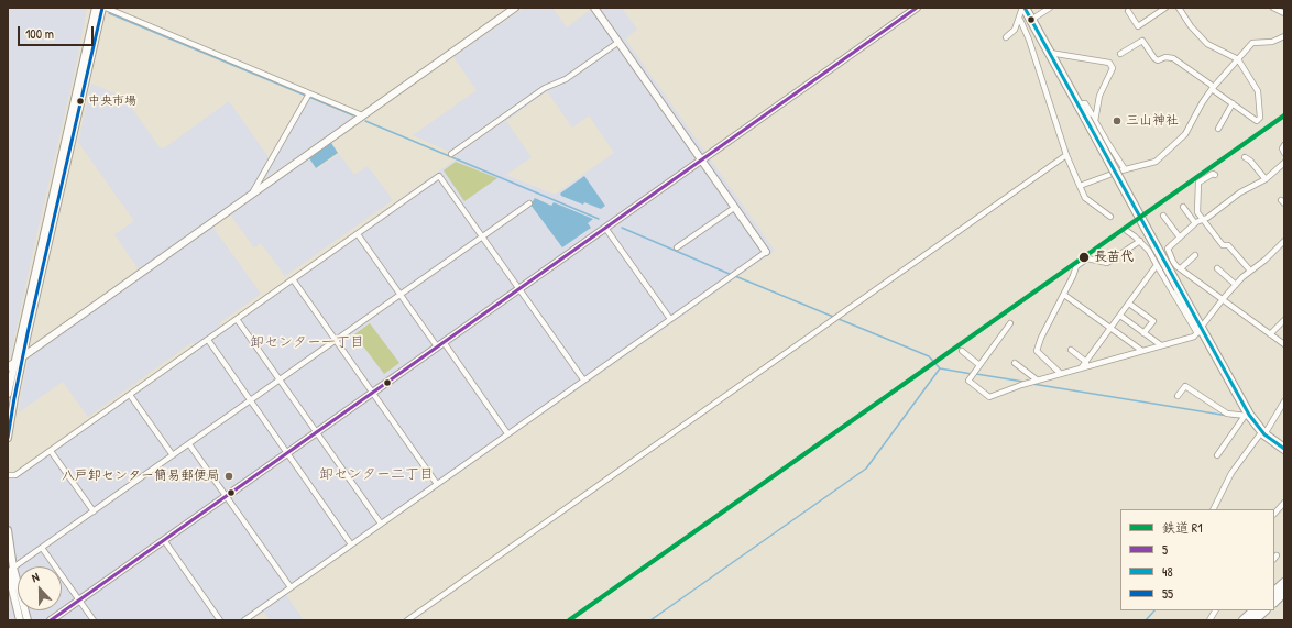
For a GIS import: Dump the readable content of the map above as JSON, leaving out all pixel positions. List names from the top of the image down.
{
  "districts": ["卸センター一丁目", "卸センター二丁目"],
  "places": [
    "中央市場",
    "三山神社",
    "長苗代",
    "八戸卸センター簡易郵便局"
  ],
  "lines": [
    "transit line 5",
    "transit line 48",
    "transit line 55",
    "rail line R1"
  ],
  "legend": [
    "鉄道 R1",
    "5",
    "48",
    "55"
  ],
  "scale_bar": "100 m",
  "north": "top"
}
